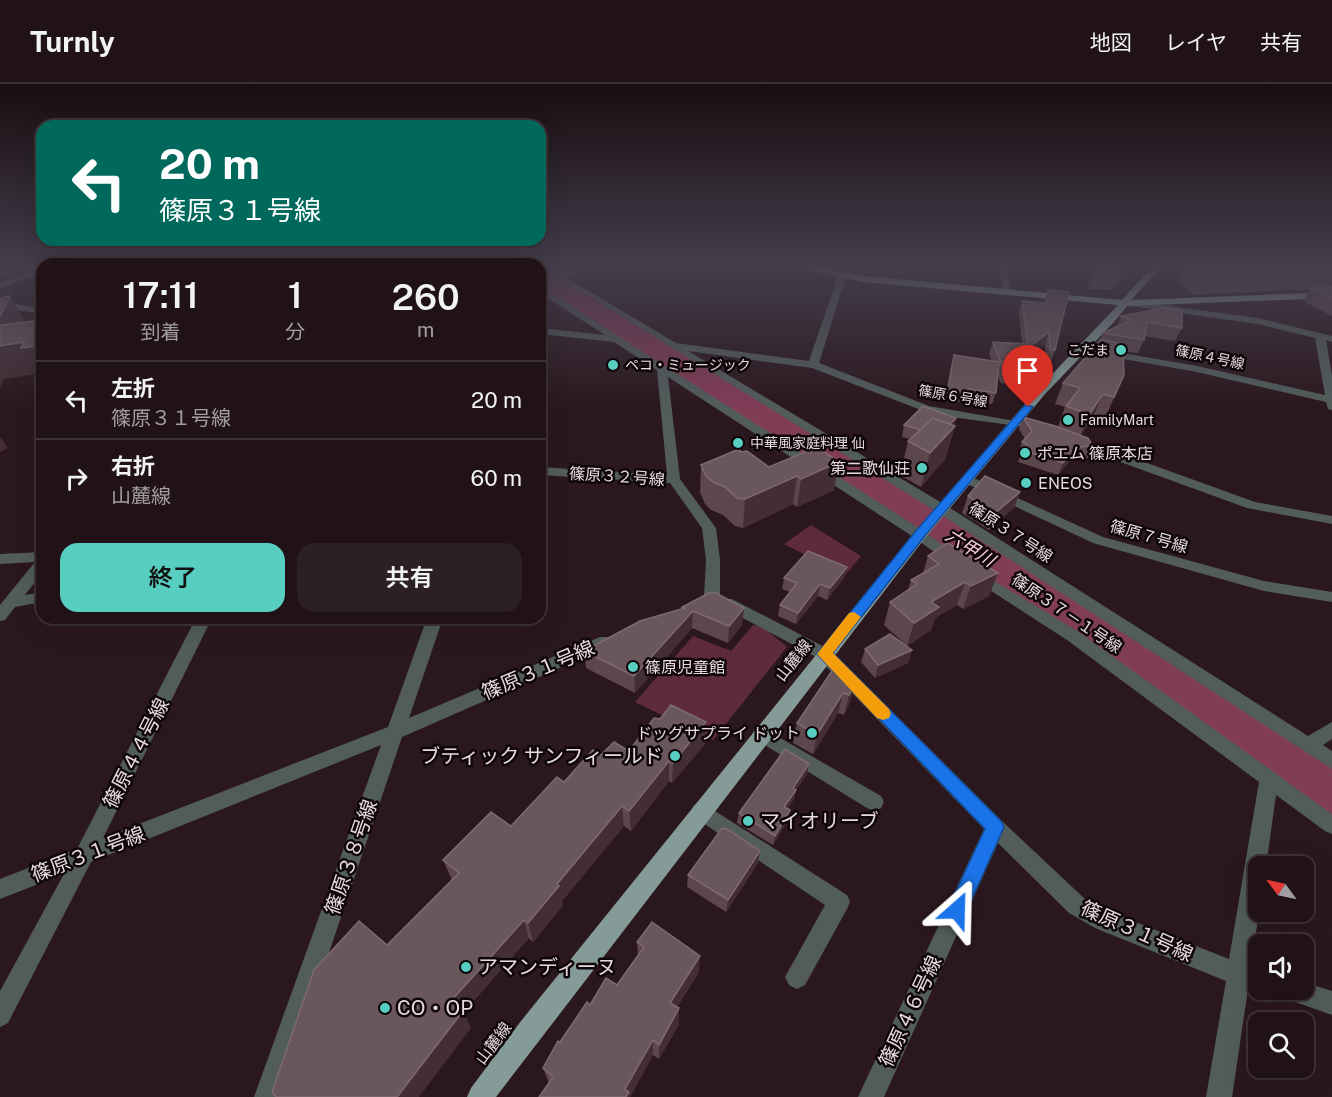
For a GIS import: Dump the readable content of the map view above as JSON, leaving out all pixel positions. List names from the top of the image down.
{
  "streets": {
    "main road": ["山麓線"],
    "street": [
      "篠原４号線",
      "篠原６号線",
      "篠原３２号線",
      "篠原３７号線",
      "篠原７号線",
      "篠原３７－１号線",
      "篠原３１号線",
      "篠原４４号線",
      "篠原３８号線",
      "篠原４６号線"
    ]
  },
  "crossings": [
    ["篠原４号線", "山麓線"],
    ["篠原６号線", "篠原３７号線"],
    ["篠原６号線", "山麓線"],
    ["篠原３２号線", "篠原３１号線"],
    ["篠原３７号線", "篠原３７－１号線"],
    ["篠原３７号線", "山麓線"],
    ["篠原７号線", "山麓線"],
    ["篠原３７－１号線", "山麓線"],
    ["山麓線", "篠原３１号線"],
    ["篠原３１号線", "篠原４４号線"],
    ["篠原３１号線", "篠原３８号線"],
    ["篠原３１号線", "篠原４６号線"]
  ],
  "water": ["六甲川"],
  "places": [
    "こだま",
    "ペコ・ミュージック",
    "FamilyMart",
    "中華風家庭料理 仙",
    "ポエム 篠原本店",
    "第二歌仙荘",
    "ENEOS",
    "篠原児童館",
    "ドッグサプライ ドット",
    "ブティック サンフィールド",
    "マイオリーブ",
    "アマンディーヌ",
    "CO・OP"
  ],
  "north": "top left",
  "page": {
    "header": "Turnly",
    "nav": ["地図", "レイヤ", "共有"],
    "turn": ["20 m", "篠原３１号線"],
    "eta": [
      "17:11",
      "到着",
      "1",
      "分",
      "260",
      "m"
    ],
    "list": [
      {
        "name": "左折",
        "note": "篠原３１号線",
        "value": "20 m"
      },
      {
        "name": "右折",
        "note": "山麓線",
        "value": "60 m"
      }
    ],
    "buttons": ["終了", "共有"]
  }
}
